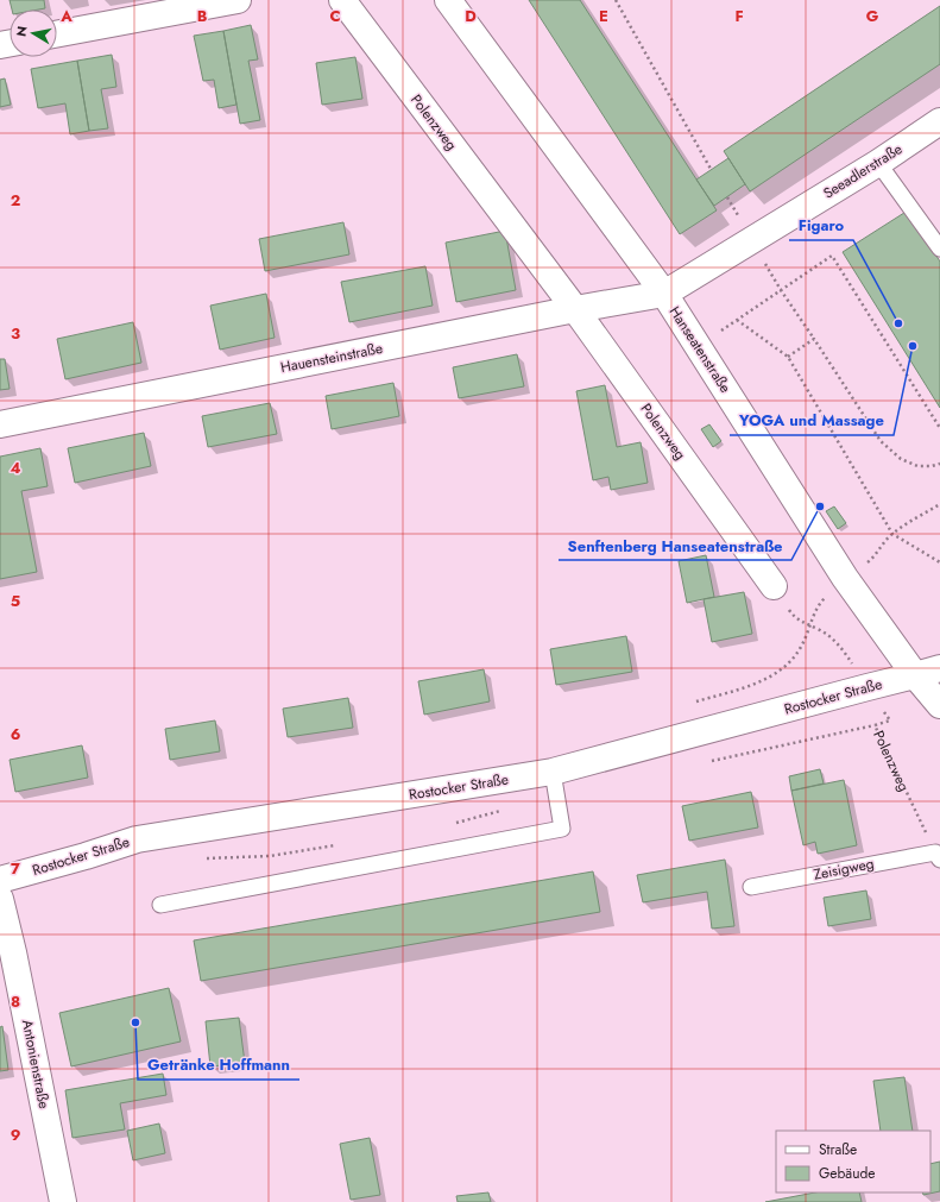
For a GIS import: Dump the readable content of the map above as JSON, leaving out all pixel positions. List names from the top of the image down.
{
  "streets": {
    "street": [
      "Polenzweg",
      "Seeadlerstraße",
      "Hanseatenstraße",
      "Hauensteinstraße",
      "Rostocker Straße",
      "Antonienstraße"
    ],
    "lane": ["Zeisigweg"]
  },
  "crossings": [
    ["Polenzweg", "Hauensteinstraße"],
    ["Polenzweg", "Rostocker Straße"],
    ["Polenzweg", "Zeisigweg"],
    ["Seeadlerstraße", "Hanseatenstraße"],
    ["Seeadlerstraße", "Hauensteinstraße"],
    ["Hanseatenstraße", "Hauensteinstraße"],
    ["Hanseatenstraße", "Rostocker Straße"]
  ],
  "places": [
    "Figaro",
    "YOGA und Massage",
    "Senftenberg Hanseatenstraße",
    "Getränke Hoffmann"
  ],
  "legend": ["Straße", "Gebäude"],
  "north": "left",
  "grid": {
    "columns": [
      "A",
      "B",
      "C",
      "D",
      "E",
      "F",
      "G"
    ],
    "rows": [
      "2",
      "3",
      "4",
      "5",
      "6",
      "7",
      "8",
      "9"
    ]
  }
}
